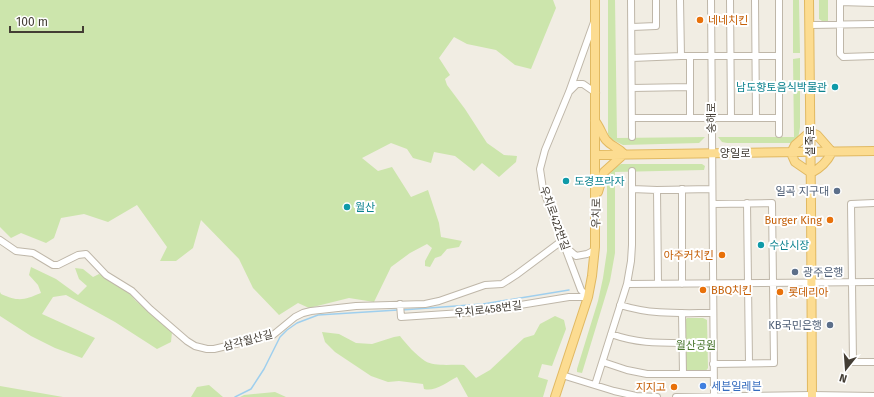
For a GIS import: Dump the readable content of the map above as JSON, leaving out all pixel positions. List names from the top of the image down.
{
  "streets": {
    "main road": ["설죽로", "양일로", "우치로"],
    "street": [
      "송해로",
      "우치로422번길",
      "우치로458번길",
      "삼각월산길"
    ]
  },
  "crossings": [
    ["송해로", "양일로"],
    ["설죽로", "양일로"],
    ["양일로", "우치로"],
    ["우치로", "우치로422번길"],
    ["우치로", "우치로458번길"],
    ["우치로422번길", "우치로458번길"],
    ["우치로422번길", "삼각월산길"],
    ["우치로458번길", "삼각월산길"]
  ],
  "parks": ["월산공원"],
  "places": [
    "네네치킨",
    "남도향토음식박물관",
    "도경프라자",
    "일곡 지구대",
    "월산",
    "Burger King",
    "수산시장",
    "아주커치킨",
    "광주은행",
    "BBQ치킨",
    "롯데리아",
    "KB국민은행",
    "세븐일레븐",
    "지지고"
  ],
  "scale_bar": "100 m",
  "north": "bottom"
}
